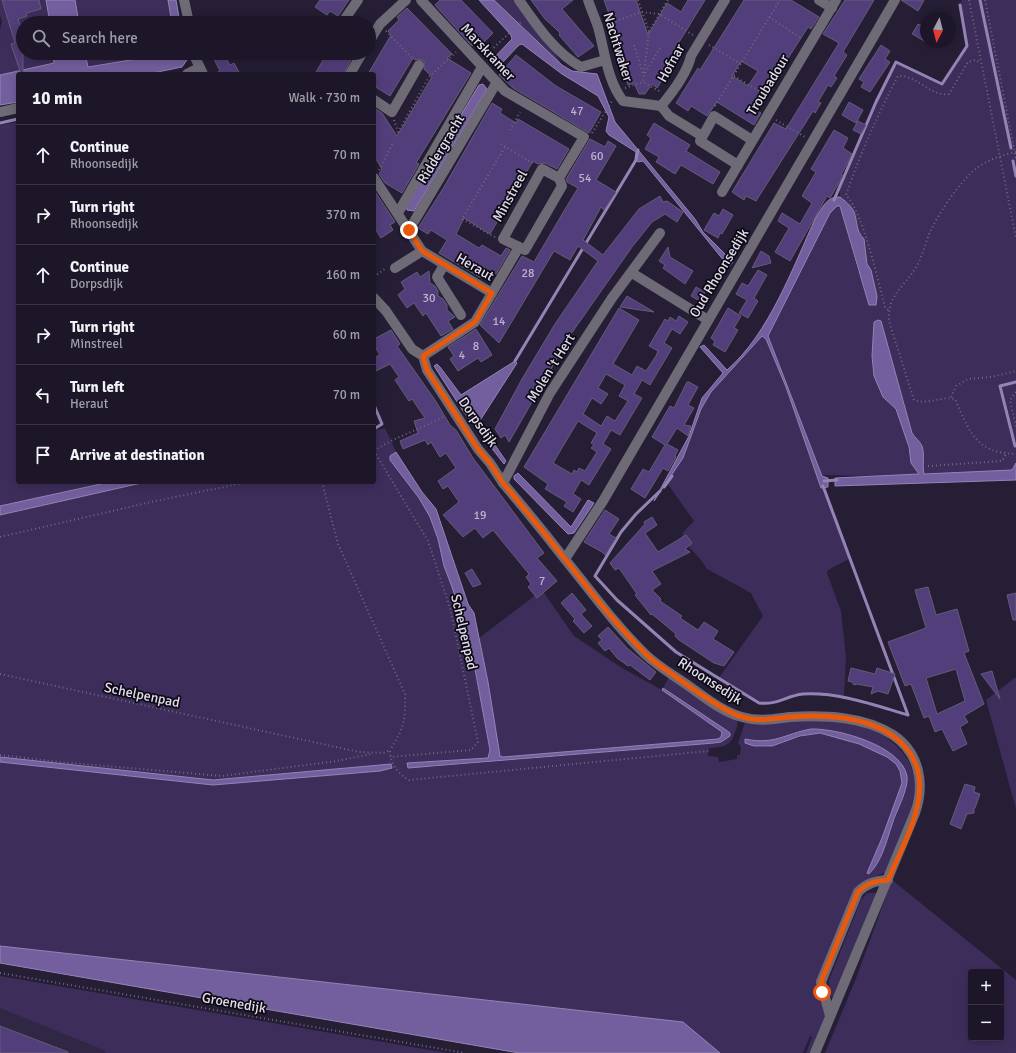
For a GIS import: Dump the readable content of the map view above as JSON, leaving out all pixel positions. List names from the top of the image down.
{
  "streets": {
    "street": [
      "Nachtwaker",
      "Marskramer",
      "Hofnar",
      "Troubadour",
      "Riddergracht",
      "Minstreel",
      "Heraut",
      "Oud Rhoonsedijk",
      "Molen 't Hert",
      "Dorpsdijk",
      "Rhoonsedijk"
    ],
    "path": ["Schelpenpad", "Groenedijk"]
  },
  "crossings": [
    ["Nachtwaker", "Hofnar"],
    ["Marskramer", "Riddergracht"],
    ["Riddergracht", "Heraut"],
    ["Oud Rhoonsedijk", "Dorpsdijk"],
    ["Oud Rhoonsedijk", "Rhoonsedijk"],
    ["Molen 't Hert", "Dorpsdijk"],
    ["Dorpsdijk", "Schelpenpad"],
    ["Dorpsdijk", "Rhoonsedijk"]
  ],
  "house_numbers": [
    "47",
    "60",
    "54",
    "28",
    "30",
    "14",
    "8",
    "4",
    "19",
    "7"
  ],
  "north": "bottom",
  "page": {
    "search": "Search here",
    "heading": ["10 min", "Walk · 730 m"],
    "list": [
      ["Continue", "Rhoonsedijk", "70 m"],
      ["Turn right", "Rhoonsedijk", "370 m"],
      ["Continue", "Dorpsdijk", "160 m"],
      ["Turn right", "Minstreel", "60 m"],
      ["Turn left", "Heraut", "70 m"],
      "Arrive at destination"
    ],
    "map_buttons": ["+", "−"]
  }
}
